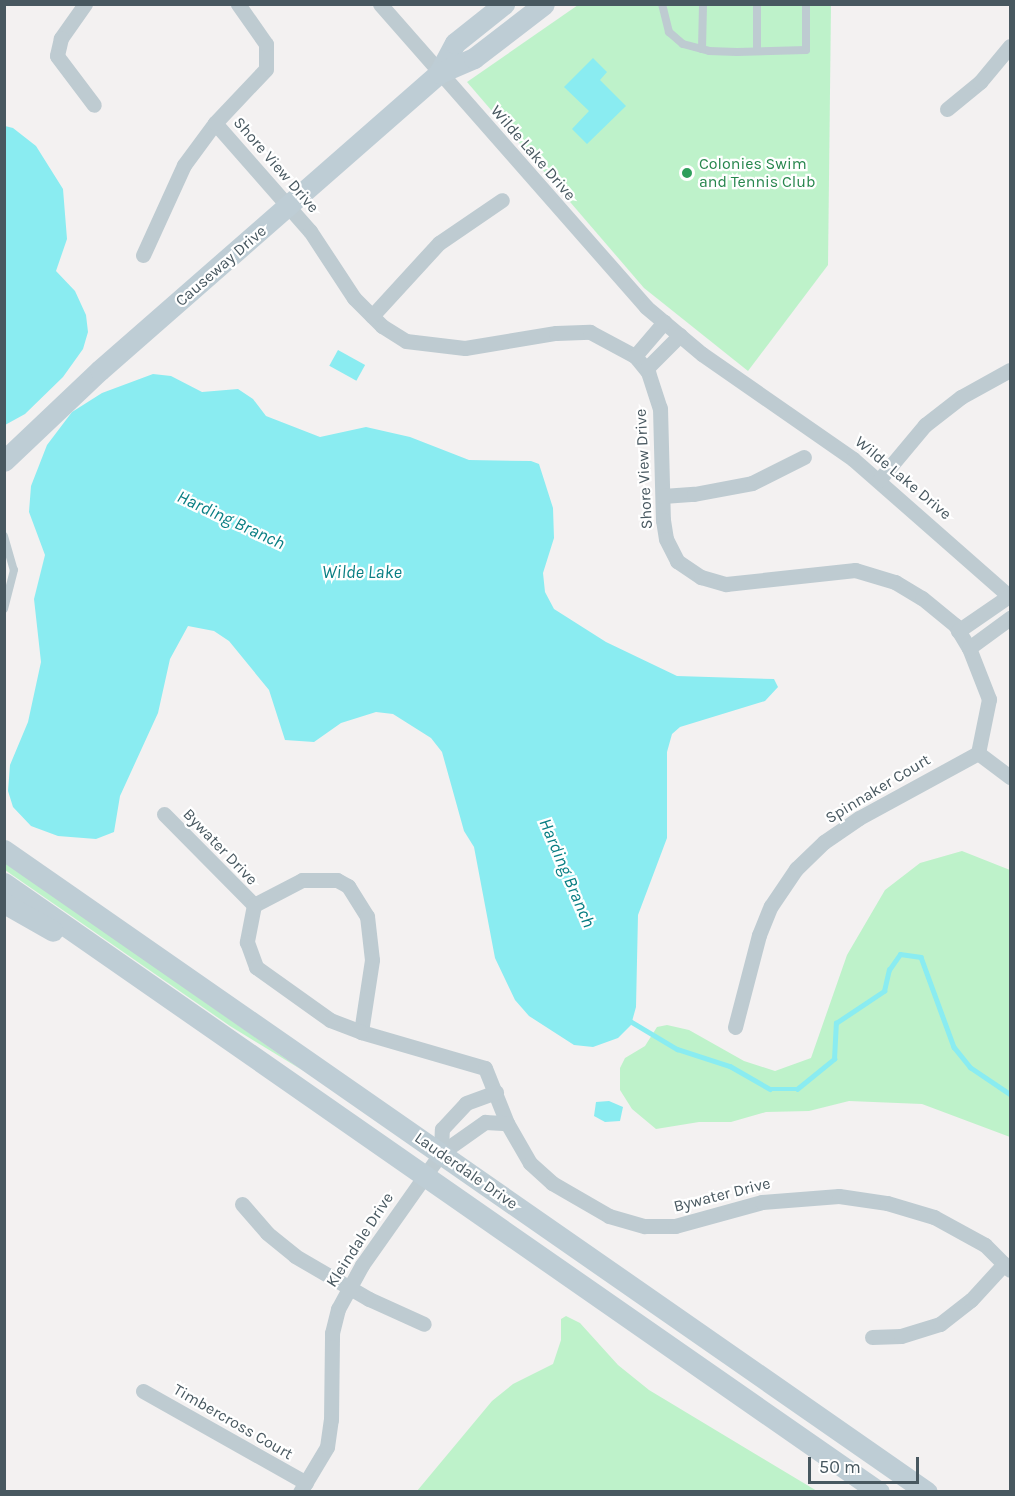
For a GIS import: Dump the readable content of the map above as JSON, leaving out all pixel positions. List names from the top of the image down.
{
  "streets": {
    "main road": ["Causeway Drive", "Lauderdale Drive"],
    "street": [
      "Wilde Lake Drive",
      "Shore View Drive",
      "Spinnaker Court",
      "Bywater Drive",
      "Kleindale Drive",
      "Timbercross Court"
    ]
  },
  "crossings": [
    ["Wilde Lake Drive", "Shore View Drive"],
    ["Wilde Lake Drive", "Causeway Drive"],
    ["Shore View Drive", "Causeway Drive"],
    ["Shore View Drive", "Spinnaker Court"],
    ["Bywater Drive", "Kleindale Drive"],
    ["Lauderdale Drive", "Kleindale Drive"],
    ["Kleindale Drive", "Timbercross Court"]
  ],
  "water": ["Harding Branch", "Wilde Lake"],
  "places": ["Colonies Swim and Tennis Club"],
  "scale_bar": "50 m"
}
